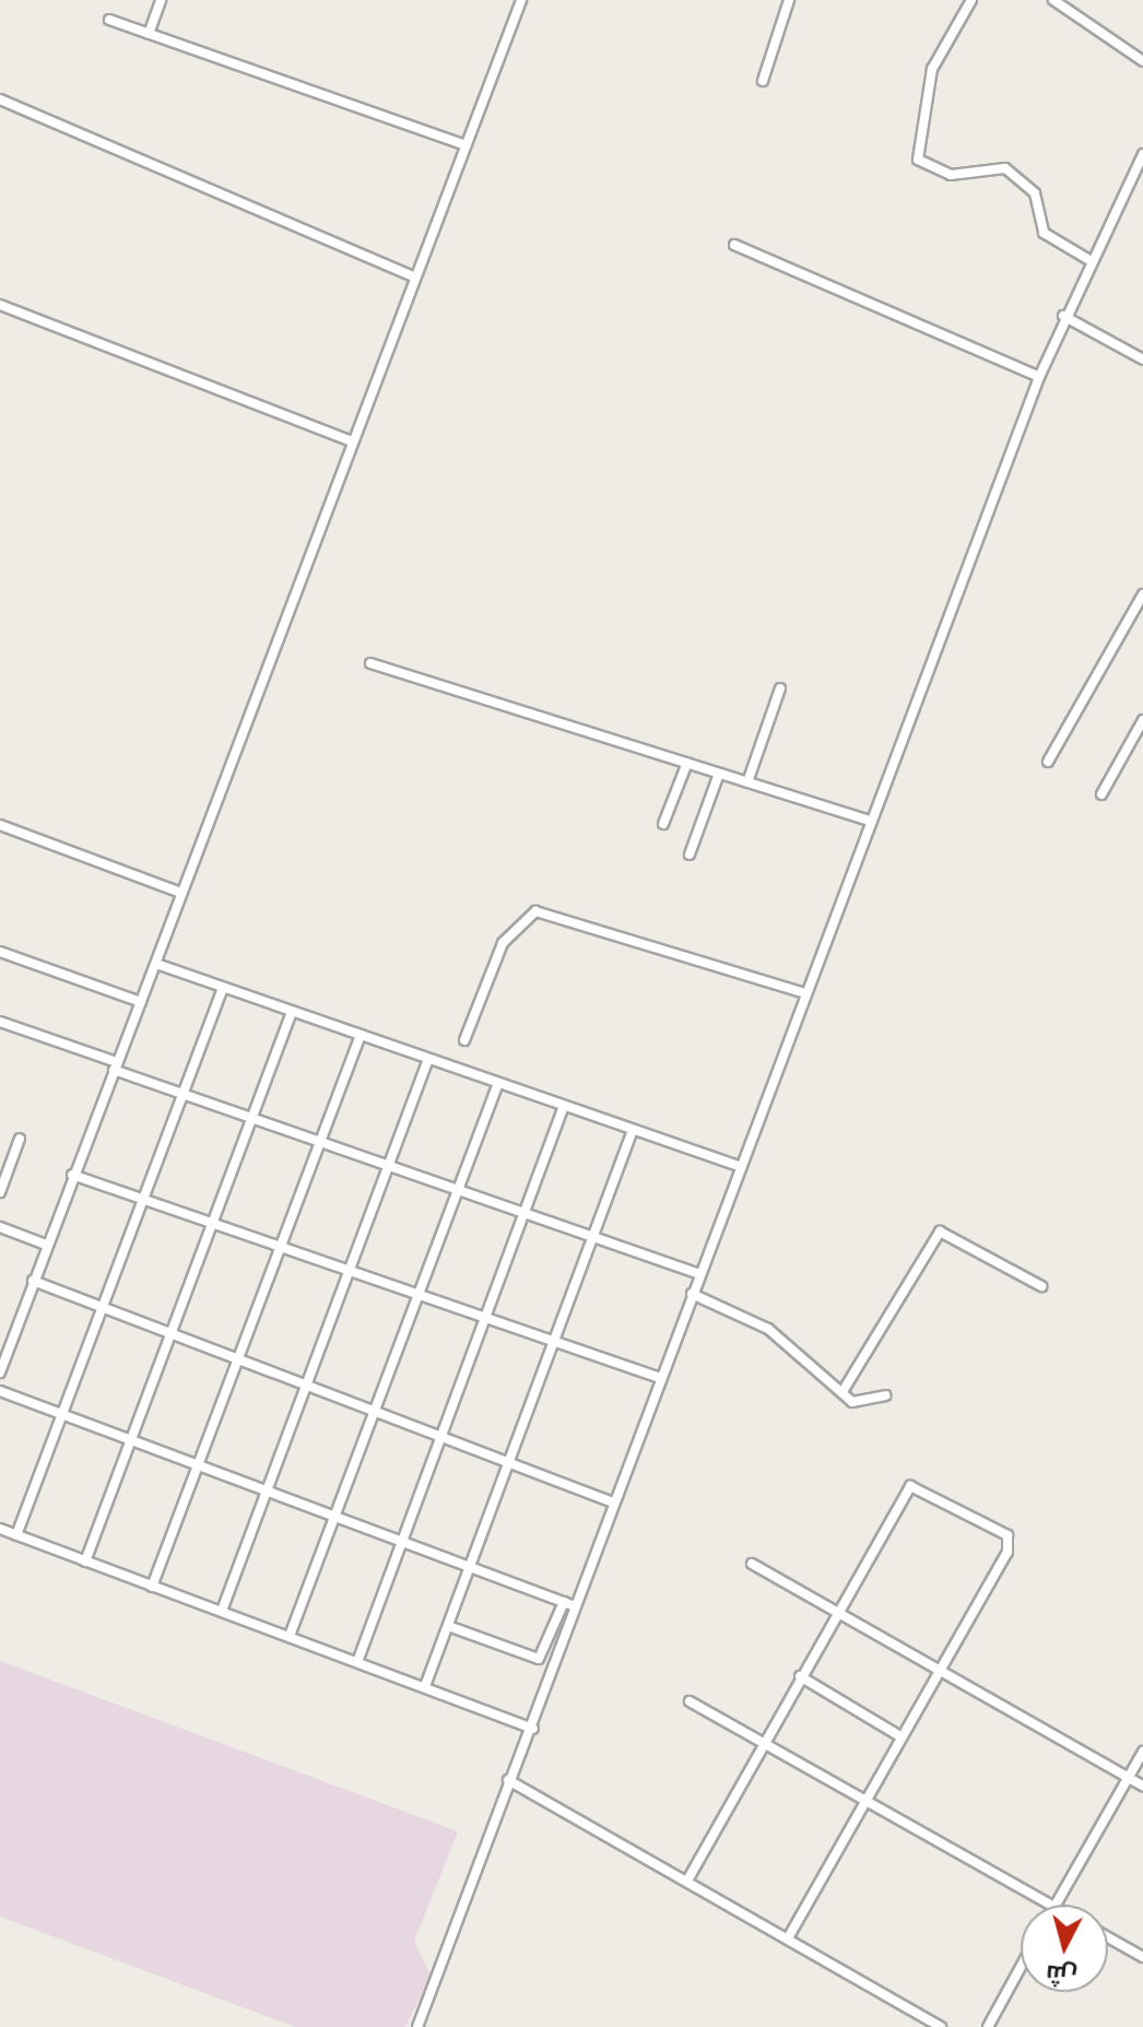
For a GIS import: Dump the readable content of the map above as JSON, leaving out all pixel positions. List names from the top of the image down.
{
  "north": "bottom"
}
